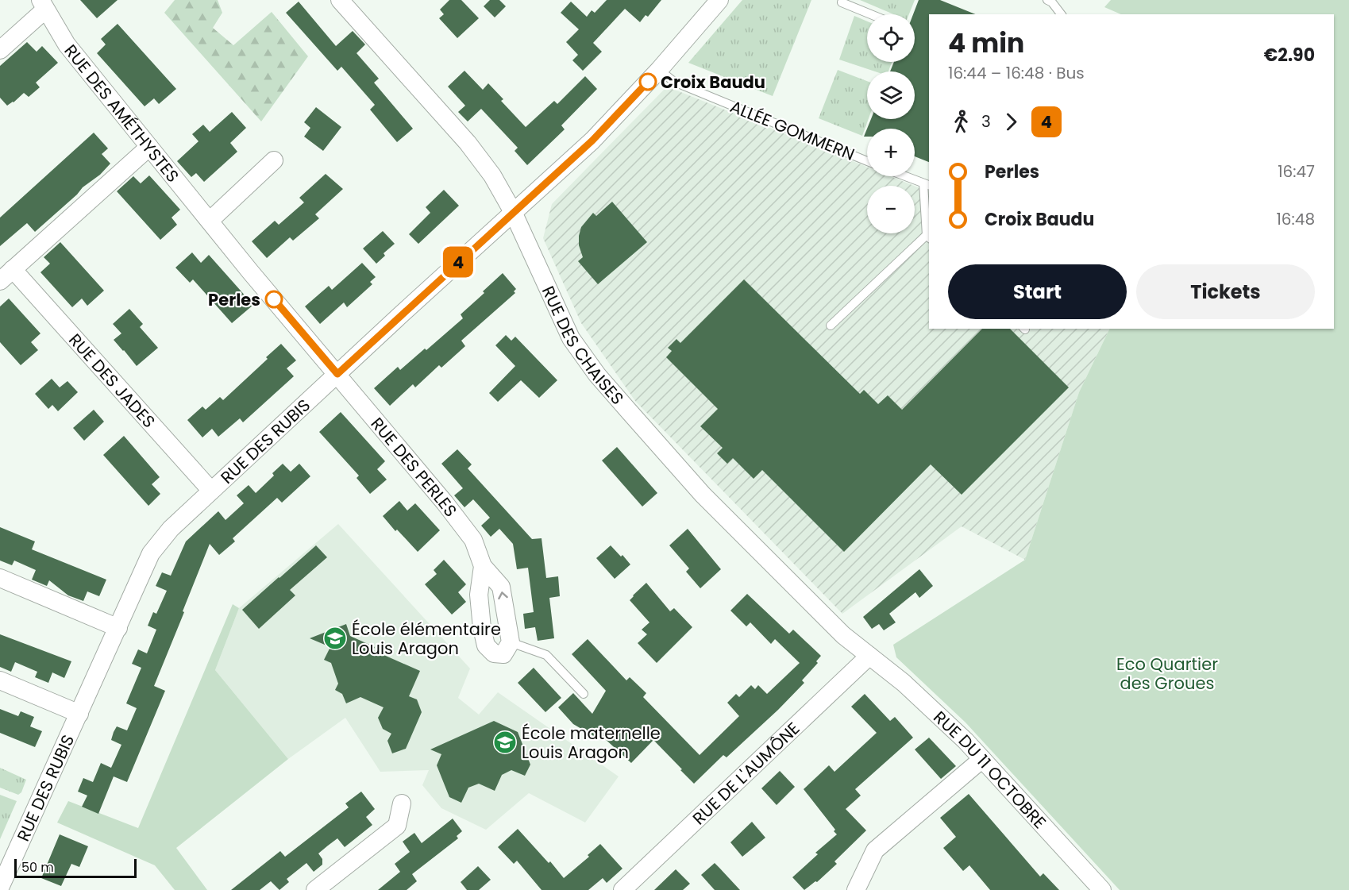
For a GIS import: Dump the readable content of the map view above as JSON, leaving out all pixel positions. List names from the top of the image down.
{
  "streets": {
    "street": [
      "RUE DES AMÉTHYSTES",
      "RUE DES CHAISES",
      "RUE DES JADES",
      "RUE DES RUBIS",
      "RUE DES PERLES",
      "RUE DU 11 OCTOBRE",
      "RUE DE L'AUMÔNE"
    ],
    "lane": ["ALLÉE GOMMERN"]
  },
  "crossings": [
    ["RUE DES AMÉTHYSTES", "RUE DES RUBIS"],
    ["RUE DES AMÉTHYSTES", "RUE DES PERLES"],
    ["ALLÉE GOMMERN", "RUE DES RUBIS"],
    ["RUE DES CHAISES", "RUE DES RUBIS"],
    ["RUE DES CHAISES", "RUE DU 11 OCTOBRE"],
    ["RUE DES CHAISES", "RUE DE L'AUMÔNE"],
    ["RUE DES JADES", "RUE DES RUBIS"],
    ["RUE DES RUBIS", "RUE DES PERLES"],
    ["RUE DU 11 OCTOBRE", "RUE DE L'AUMÔNE"]
  ],
  "parks": ["Eco Quartier des Groues"],
  "places": {
    "other": ["Croix Baudu", "Perles"],
    "school or university": ["École élémentaire Louis Aragon", "École maternelle Louis Aragon"]
  },
  "lines": ["bus line 4"],
  "scale_bar": "50 m",
  "page": {
    "on_map": "4",
    "map_buttons": ["+", "−"],
    "heading": ["4 min", "16:44 – 16:48 · Bus", "€2.90"],
    "legs": ["3", "4"],
    "list": [
      {
        "name": "Perles",
        "value": "16:47"
      },
      {
        "name": "Croix Baudu",
        "value": "16:48"
      }
    ],
    "buttons": ["Start", "Tickets"],
    "scale": "50 m"
  }
}
